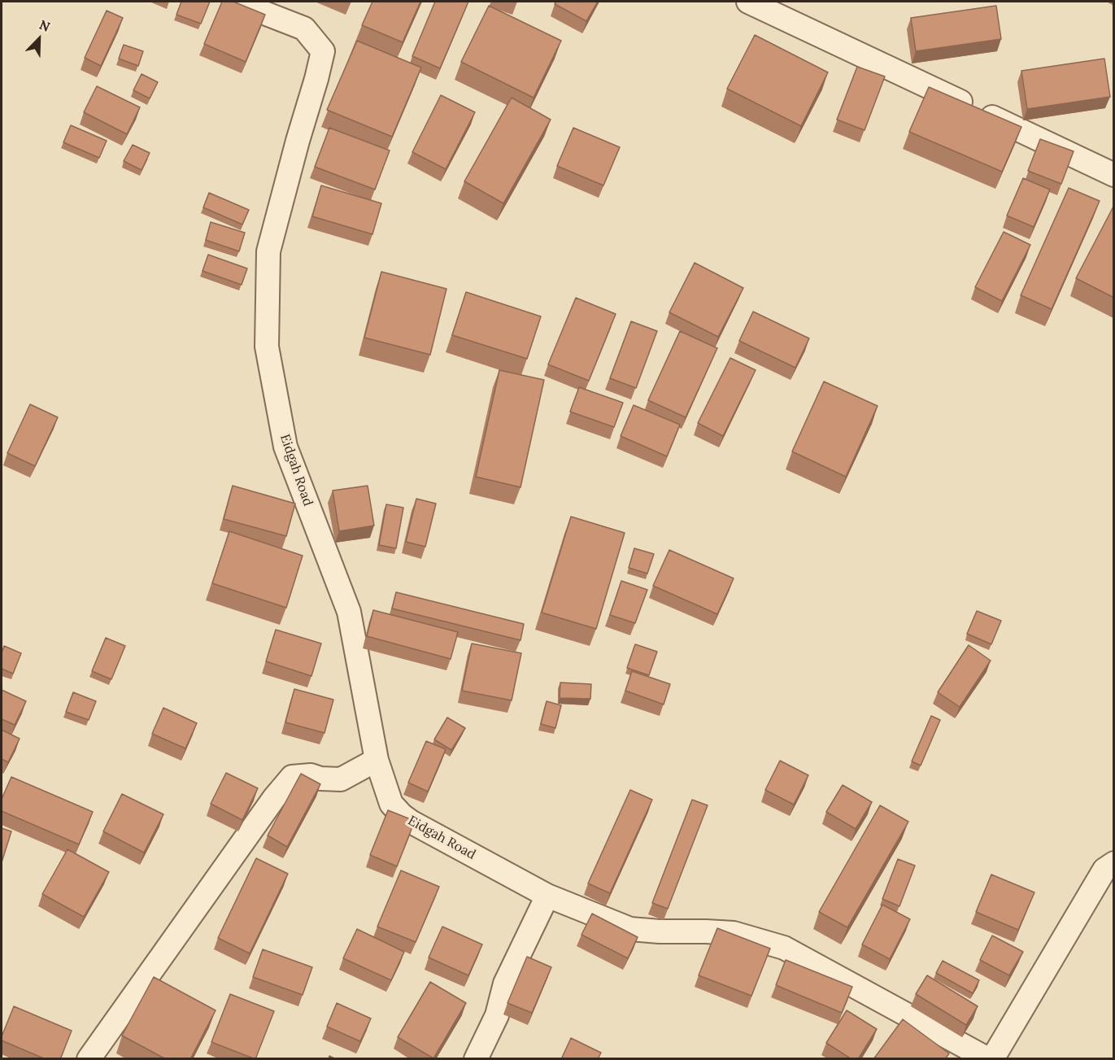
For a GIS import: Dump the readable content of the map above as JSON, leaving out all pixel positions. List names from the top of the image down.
{
  "streets": {
    "street": ["Eidgah Road"]
  },
  "north": "top right"
}
